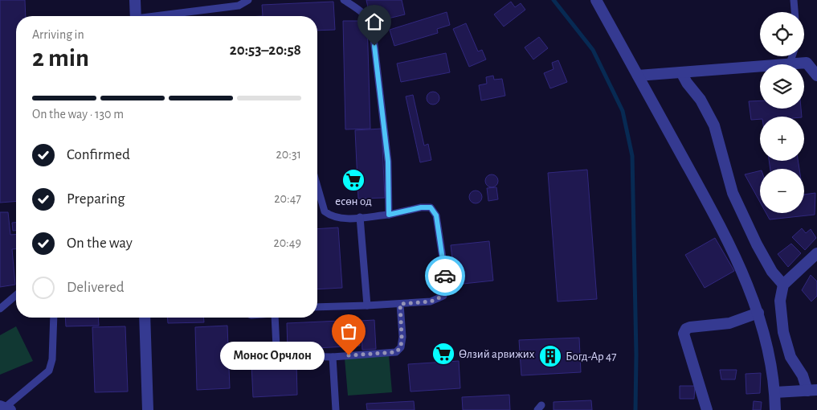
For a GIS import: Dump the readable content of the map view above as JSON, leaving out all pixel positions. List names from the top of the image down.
{
  "places": {
    "supermarket": ["есөн од", "Өлзий арвижих"],
    "other": ["Монос Орчлон"],
    "building": ["Богд-Ар 47"]
  },
  "page": {
    "map_buttons": ["+", "−"],
    "heading": ["2 min", "Arriving in", "20:53–20:58"],
    "bar": "On the way · 130 m",
    "list": [
      ["Confirmed", "20:31"],
      ["Preparing", "20:47"],
      ["On the way", "20:49"],
      "Delivered"
    ],
    "bubble": "Монос Орчлон"
  }
}
